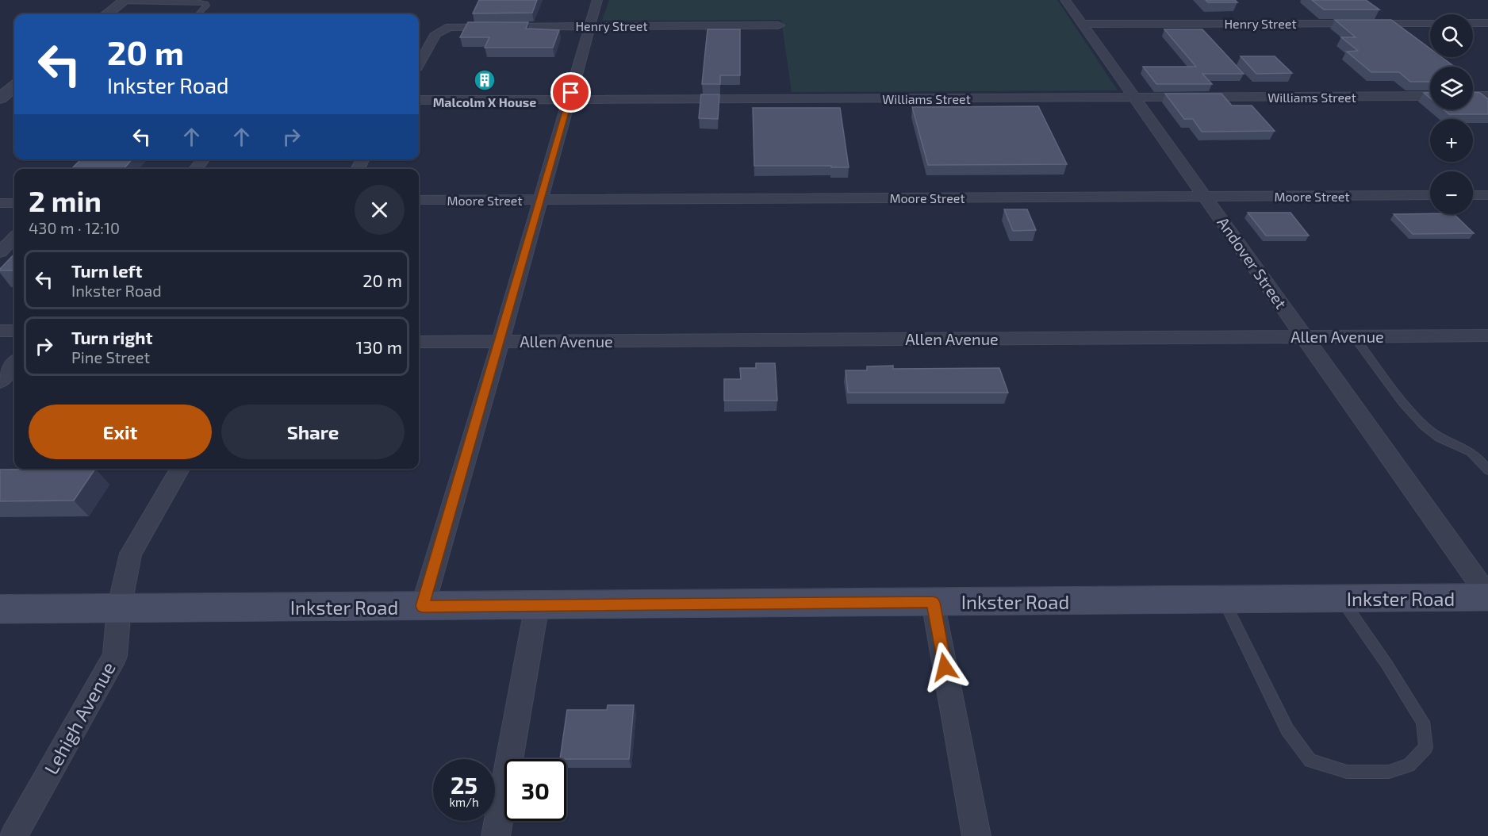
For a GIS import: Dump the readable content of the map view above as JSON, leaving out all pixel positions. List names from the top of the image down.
{
  "streets": {
    "main road": ["Inkster Road"],
    "street": [
      "Henry Street",
      "Williams Street",
      "Moore Street",
      "Andover Street",
      "Allen Avenue",
      "Lehigh Avenue"
    ]
  },
  "crossings": [
    ["Henry Street", "Andover Street"],
    ["Williams Street", "Andover Street"],
    ["Moore Street", "Andover Street"],
    ["Andover Street", "Allen Avenue"],
    ["Andover Street", "Inkster Road"],
    ["Inkster Road", "Lehigh Avenue"]
  ],
  "places": {
    "building": ["Malcolm X House"]
  },
  "page": {
    "map_buttons": ["+", "−"],
    "turn": ["20 m", "Inkster Road"],
    "heading": ["2 min", "430 m · 12:10"],
    "list": [
      {
        "name": "Turn left",
        "note": "Inkster Road",
        "value": "20 m"
      },
      {
        "name": "Turn right",
        "note": "Pine Street",
        "value": "130 m"
      }
    ],
    "buttons": ["Exit", "Share"],
    "speed": "25 km/h",
    "limit": "30"
  }
}
